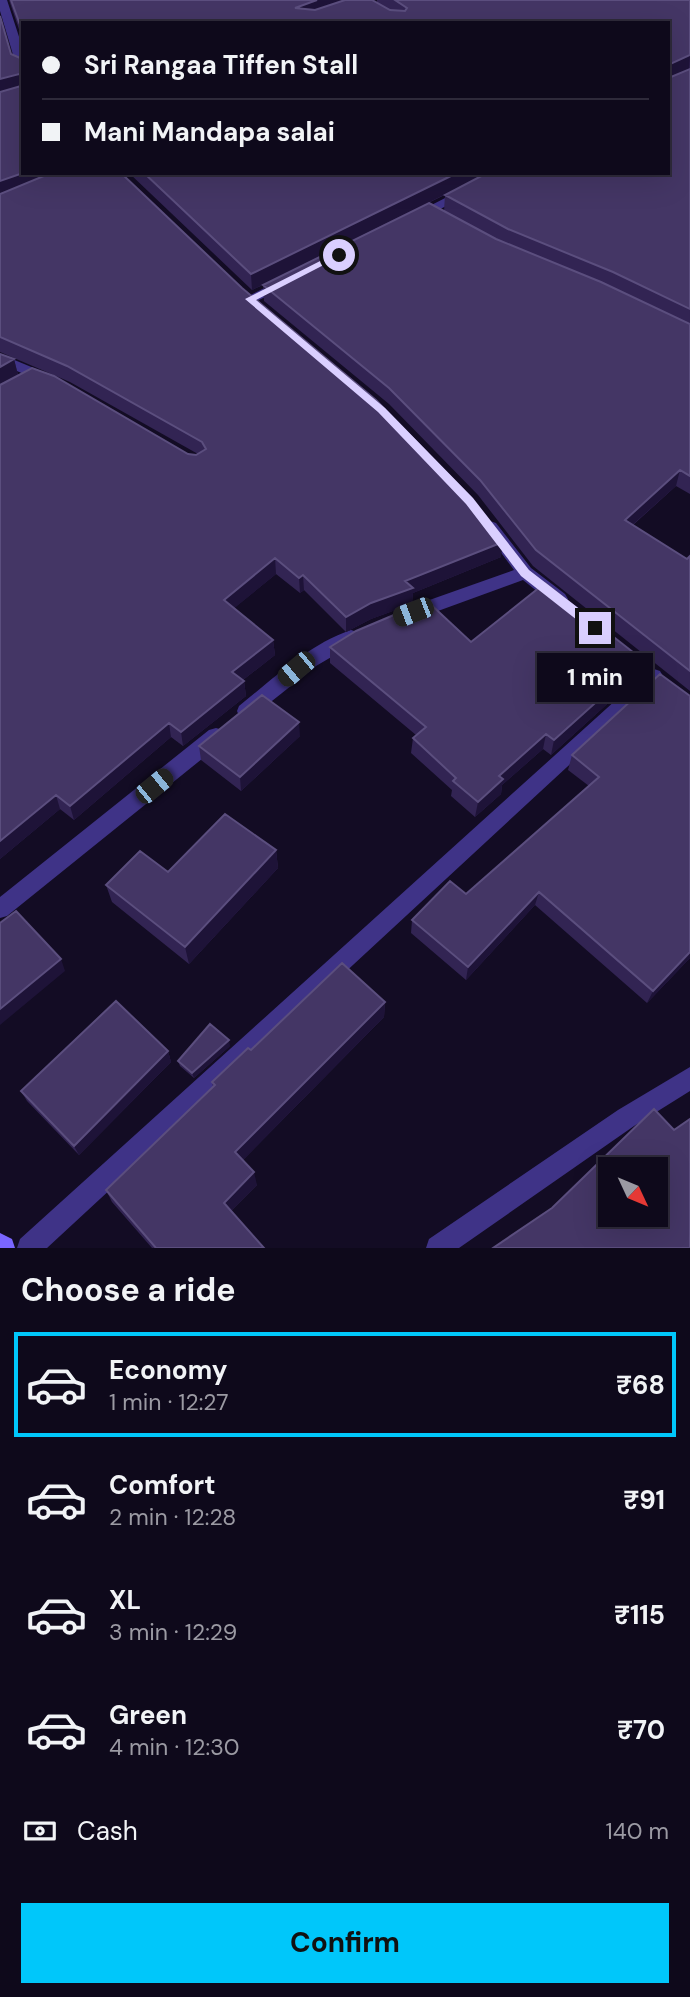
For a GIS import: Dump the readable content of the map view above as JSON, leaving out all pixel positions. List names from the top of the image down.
{
  "north": "bottom right",
  "page": {
    "banner": ["Sri Rangaa Tiffen Stall", "Mani Mandapa salai"],
    "bubble": "1 min",
    "heading": "Choose a ride",
    "list": [
      {
        "name": "Economy",
        "note": "1 min · 12:27",
        "value": "₹68"
      },
      {
        "name": "Comfort",
        "note": "2 min · 12:28",
        "value": "₹91"
      },
      {
        "name": "XL",
        "note": "3 min · 12:29",
        "value": "₹115"
      },
      {
        "name": "Green",
        "note": "4 min · 12:30",
        "value": "₹70"
      }
    ],
    "pay": ["Cash", "140 m"],
    "buttons": "Confirm"
  }
}
